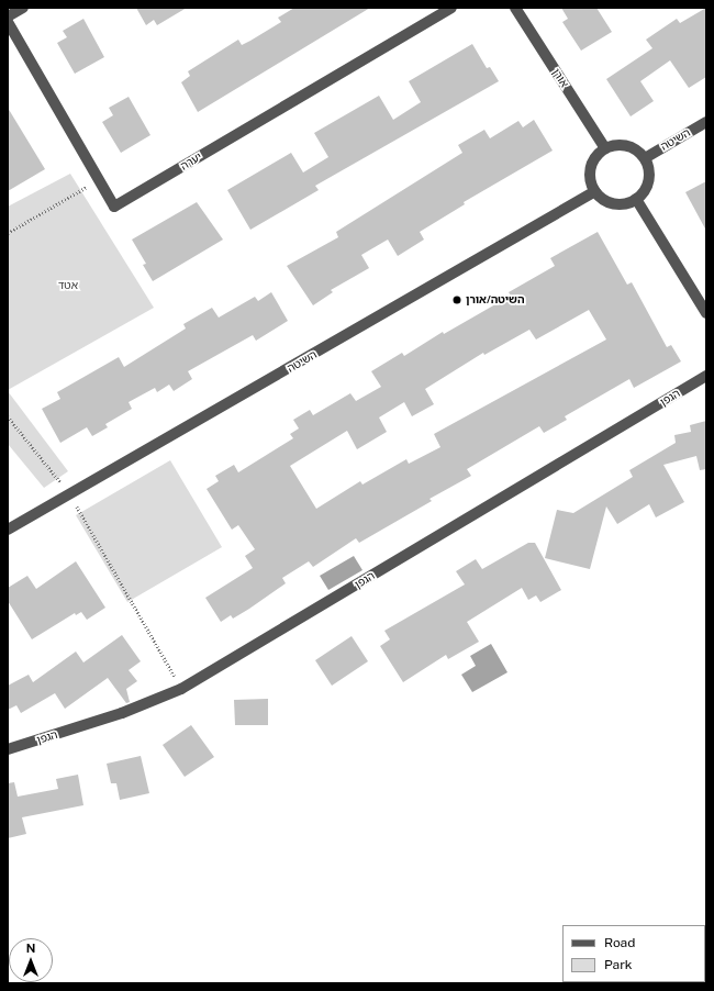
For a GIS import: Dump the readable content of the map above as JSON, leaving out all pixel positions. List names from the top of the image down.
{
  "streets": {
    "street": [
      "אורן",
      "השיטה",
      "יערה",
      "הגפן"
    ]
  },
  "crossings": [
    ["אורן", "השיטה"]
  ],
  "parks": ["אטד"],
  "places": ["השיטה/אורן"],
  "legend": ["Road", "Park"],
  "north": "top"
}
